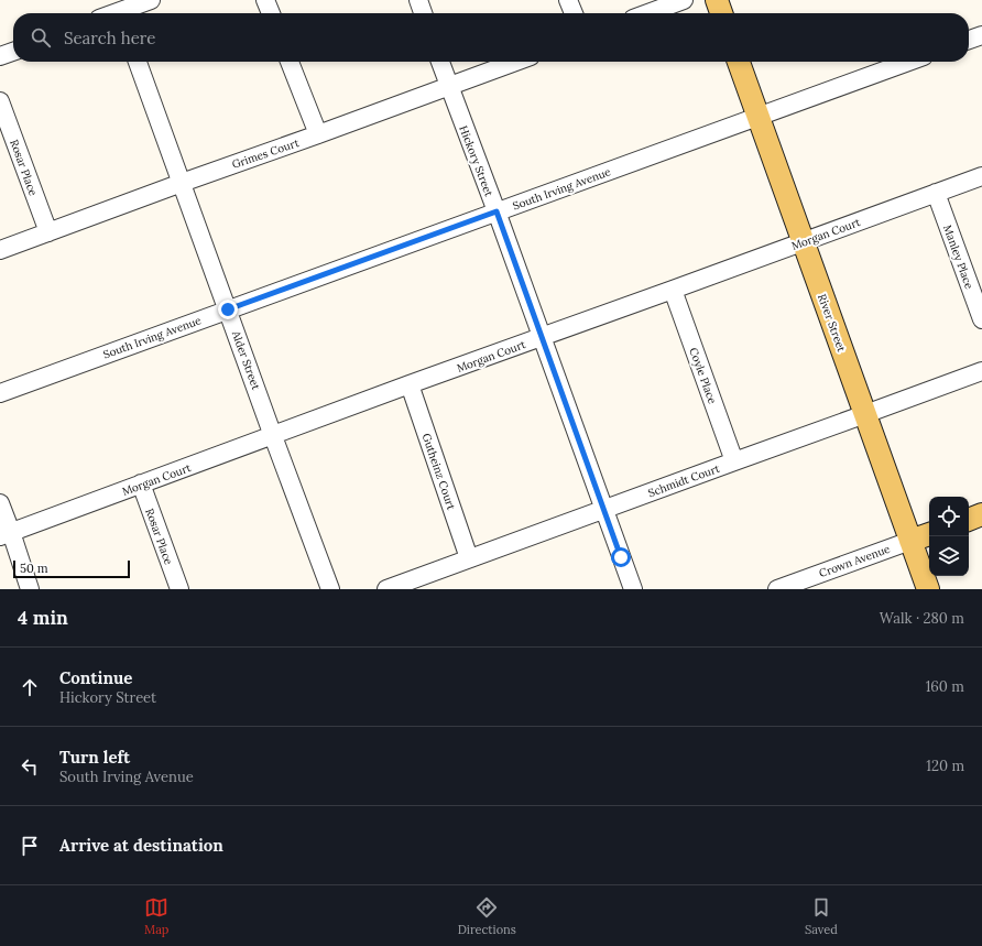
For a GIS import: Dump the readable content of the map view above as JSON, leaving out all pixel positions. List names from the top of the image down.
{
  "streets": {
    "main road": ["River Street", "Crown Avenue"],
    "street": [
      "Grimes Court",
      "Hickory Street",
      "Rosar Place",
      "South Irving Avenue",
      "Morgan Court",
      "Manley Place",
      "Alder Street",
      "Coyle Place",
      "Gutheinz Court",
      "Schmidt Court"
    ]
  },
  "crossings": [
    ["Grimes Court", "Hickory Street"],
    ["Grimes Court", "Rosar Place"],
    ["Grimes Court", "Alder Street"],
    ["Hickory Street", "South Irving Avenue"],
    ["Hickory Street", "Morgan Court"],
    ["Hickory Street", "Schmidt Court"],
    ["Rosar Place", "Morgan Court"],
    ["South Irving Avenue", "River Street"],
    ["South Irving Avenue", "Alder Street"],
    ["Morgan Court", "Manley Place"],
    ["Morgan Court", "River Street"],
    ["Morgan Court", "Alder Street"],
    ["Morgan Court", "Coyle Place"],
    ["Morgan Court", "Gutheinz Court"],
    ["River Street", "Schmidt Court"],
    ["River Street", "Crown Avenue"],
    ["Coyle Place", "Schmidt Court"],
    ["Gutheinz Court", "Schmidt Court"]
  ],
  "scale_bar": "50 m",
  "page": {
    "search": "Search here",
    "scale": "50 m",
    "heading": ["4 min", "Walk · 280 m"],
    "list": [
      ["Continue", "Hickory Street", "160 m"],
      ["Turn left", "South Irving Avenue", "120 m"],
      "Arrive at destination"
    ],
    "nav": ["Map", "Directions", "Saved"]
  }
}
